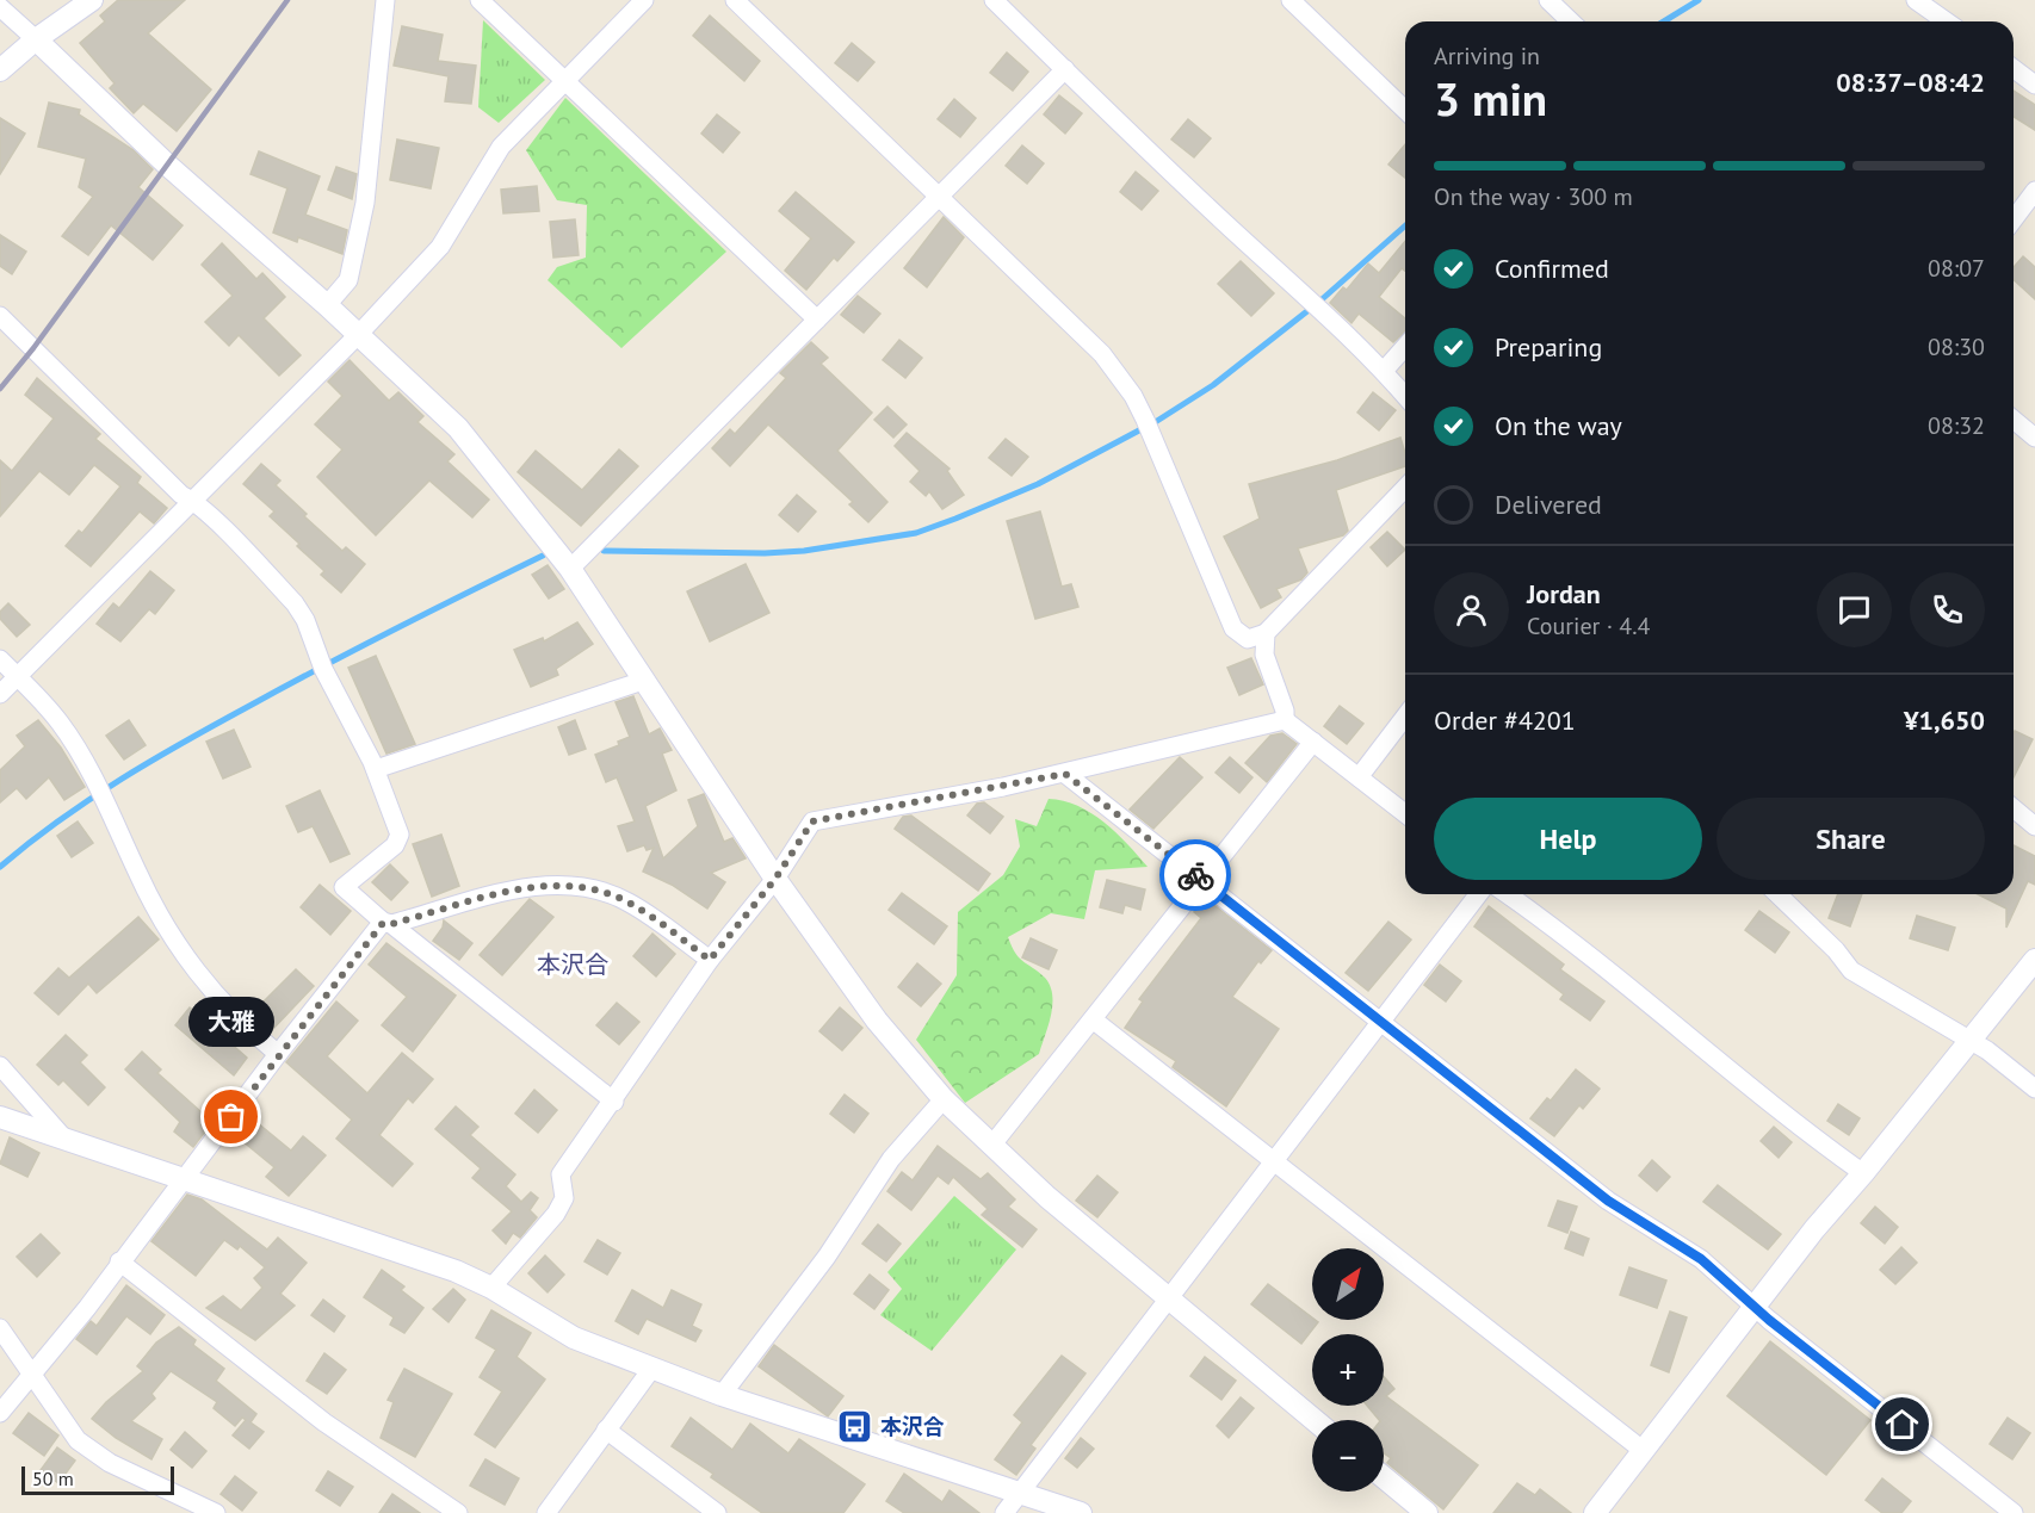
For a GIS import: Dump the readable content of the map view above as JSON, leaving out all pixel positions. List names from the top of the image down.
{
  "districts": ["本沢合"],
  "places": {
    "other": ["大雅"],
    "bus stop": ["本沢合"]
  },
  "scale_bar": "50 m",
  "north": "top right",
  "page": {
    "heading": ["3 min", "Arriving in", "08:37–08:42"],
    "panel": [
      "Jordan",
      "Courier · 4.4",
      "Order #4201",
      "¥1,650"
    ],
    "bar": "On the way · 300 m",
    "list": [
      ["Confirmed", "08:07"],
      ["Preparing", "08:30"],
      ["On the way", "08:32"],
      "Delivered"
    ],
    "buttons": ["Help", "Share"],
    "bubble": "大雅",
    "map_buttons": ["+", "−"],
    "scale": "50 m"
  }
}
